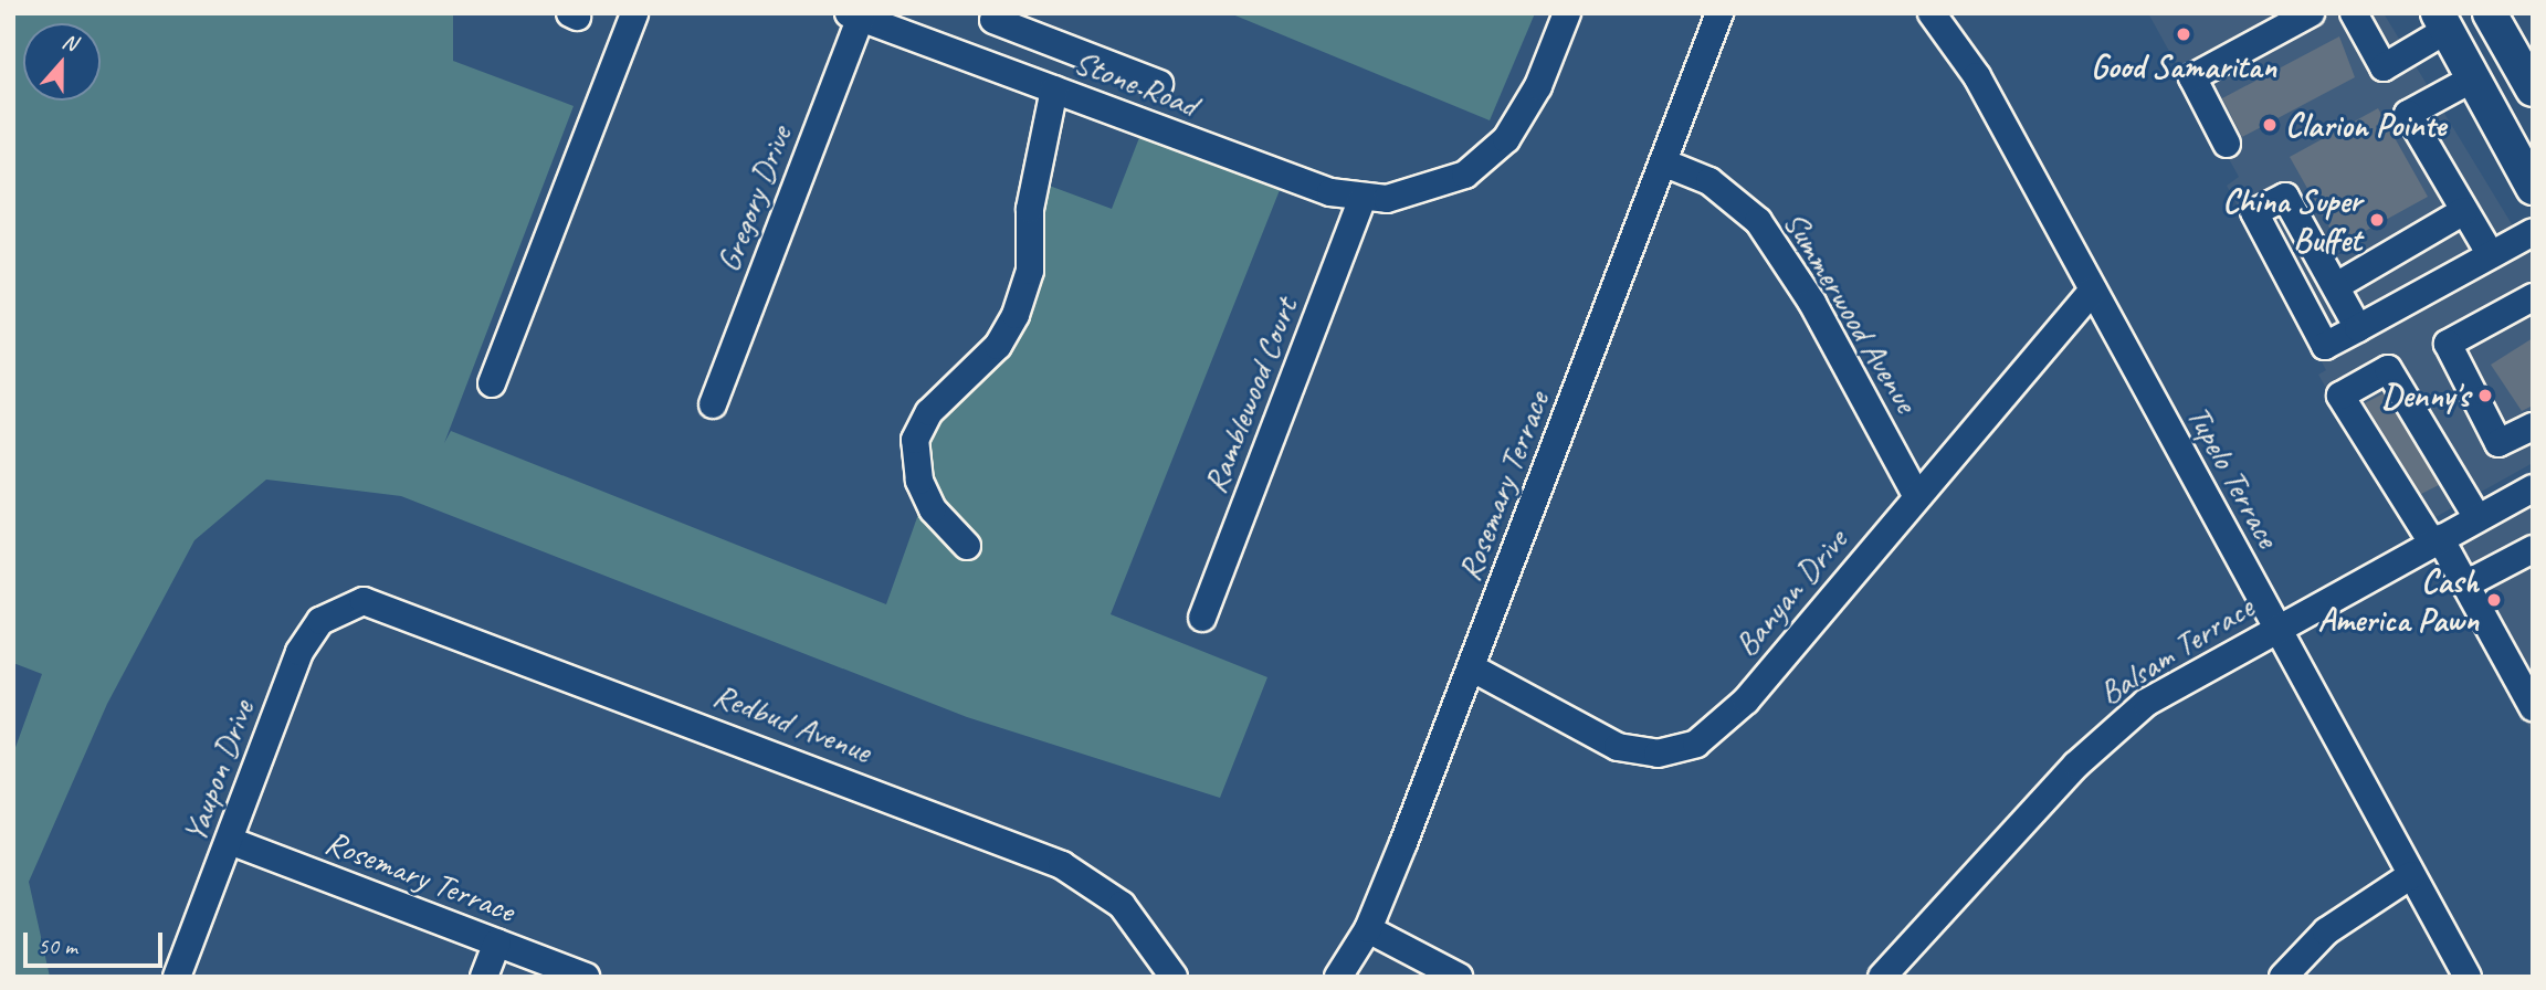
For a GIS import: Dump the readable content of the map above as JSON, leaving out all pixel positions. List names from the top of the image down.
{
  "streets": {
    "street": [
      "Stone Road",
      "Gregory Drive",
      "Summerwood Avenue",
      "Ramblewood Court",
      "Tupelo Terrace",
      "Rosemary Terrace",
      "Banyan Drive",
      "Balsam Terrace",
      "Redbud Avenue",
      "Yaupon Drive"
    ]
  },
  "crossings": [
    ["Stone Road", "Gregory Drive"],
    ["Stone Road", "Ramblewood Court"],
    ["Summerwood Avenue", "Rosemary Terrace"],
    ["Summerwood Avenue", "Banyan Drive"],
    ["Tupelo Terrace", "Banyan Drive"],
    ["Tupelo Terrace", "Balsam Terrace"],
    ["Rosemary Terrace", "Banyan Drive"],
    ["Rosemary Terrace", "Yaupon Drive"],
    ["Redbud Avenue", "Yaupon Drive"]
  ],
  "places": [
    "Good Samaritan",
    "Clarion Pointe",
    "China Super Buffet",
    "Denny's",
    "Cash America Pawn"
  ],
  "scale_bar": "50 m",
  "north": "top"
}
